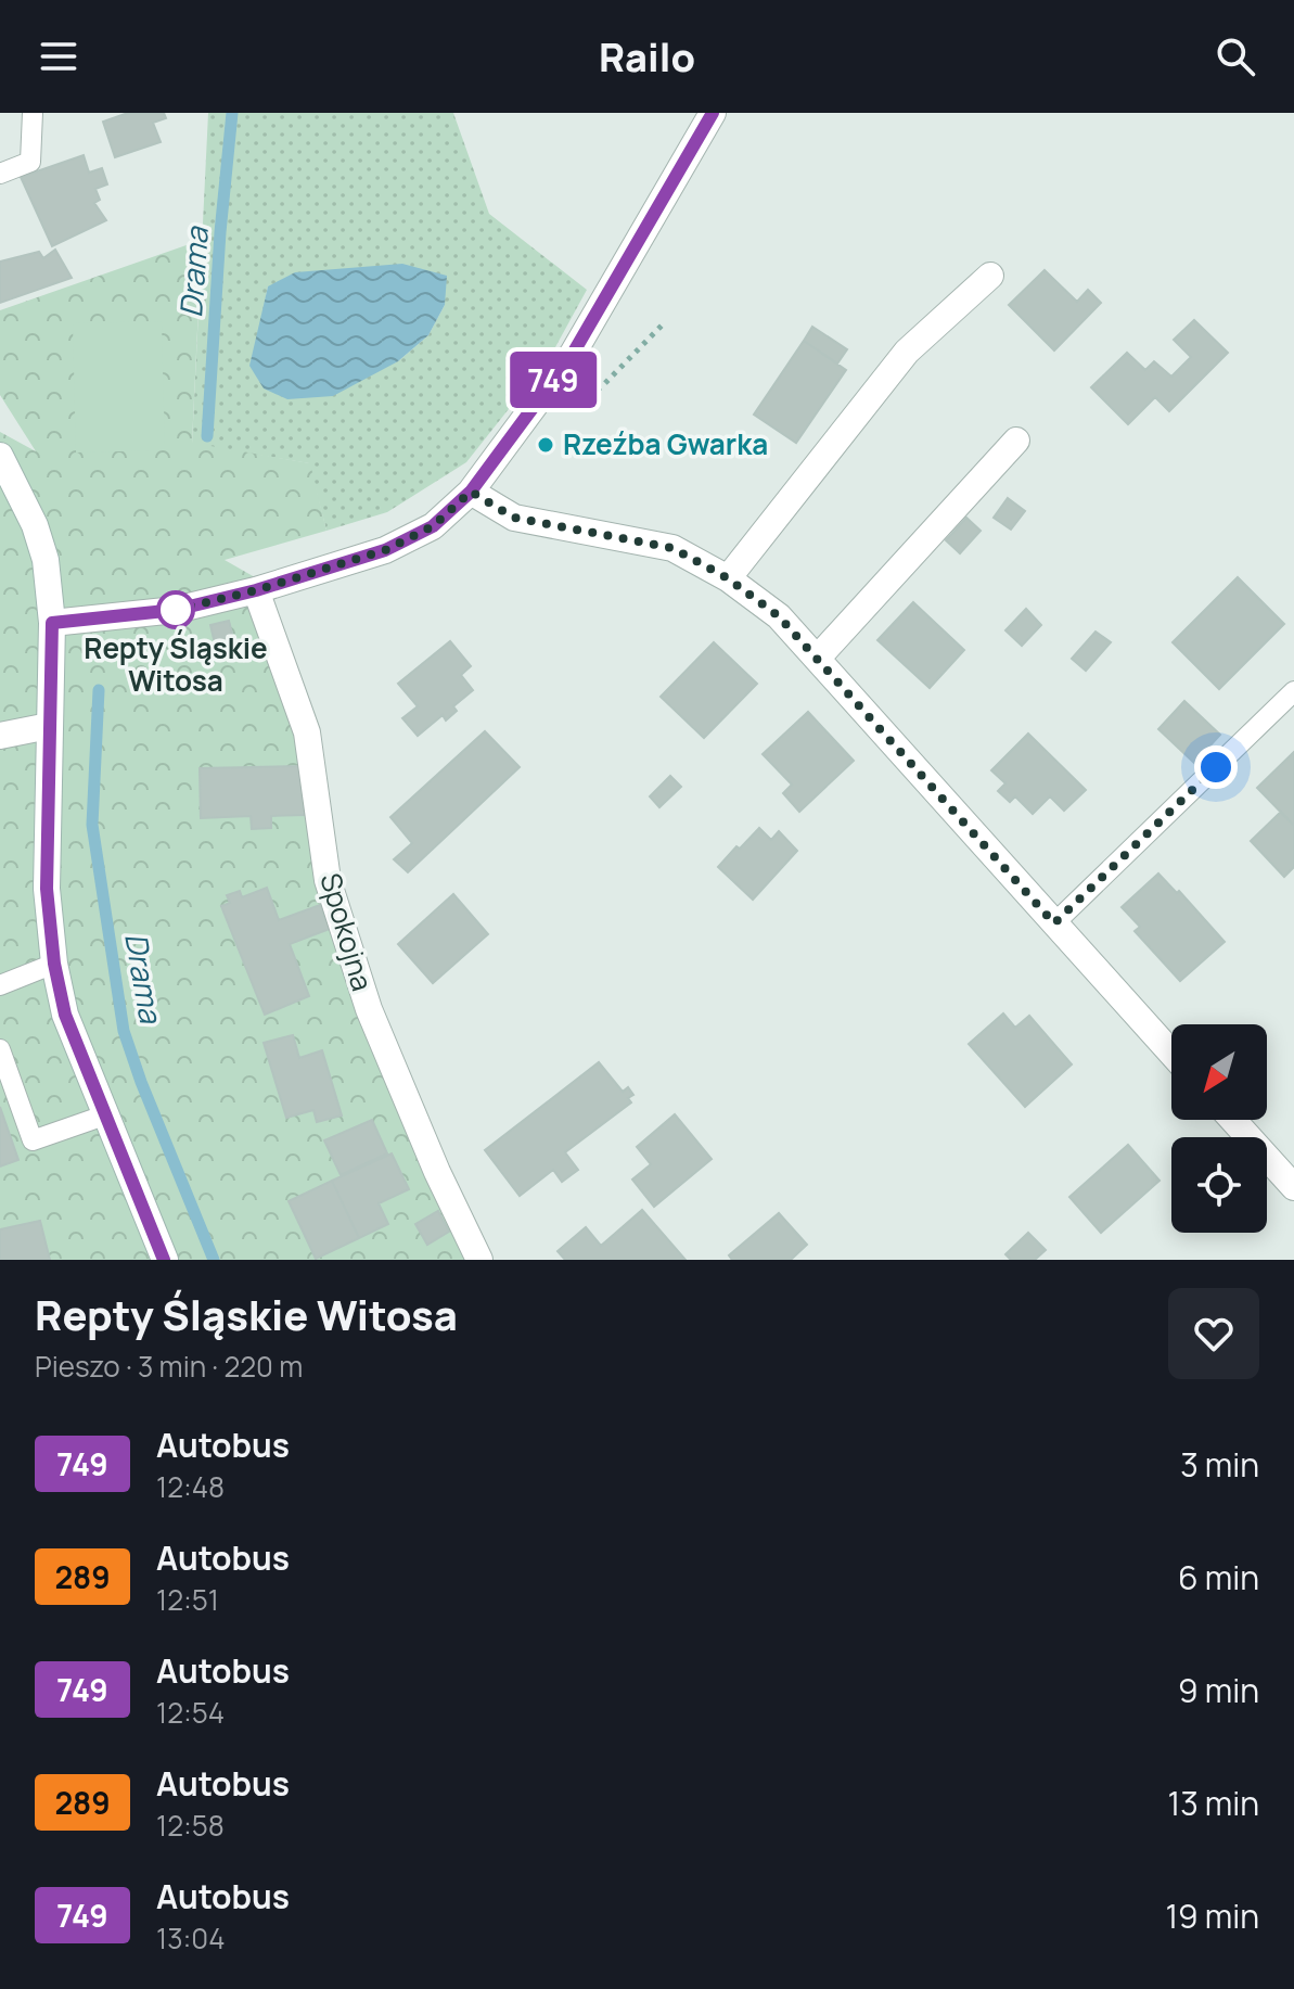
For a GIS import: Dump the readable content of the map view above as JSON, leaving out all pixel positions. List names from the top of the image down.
{
  "streets": {
    "street": ["Spokojna"]
  },
  "water": ["Drama"],
  "places": ["Rzeźba Gwarka", "Repty Śląskie Witosa"],
  "lines": ["bus line 749"],
  "north": "bottom left",
  "page": {
    "header": "Railo",
    "on_map": "749",
    "heading": ["Repty Śląskie Witosa", "Pieszo · 3 min · 220 m"],
    "list": [
      {
        "mark": "749",
        "name": "Autobus",
        "note": "12:48",
        "value": "3 min"
      },
      {
        "mark": "289",
        "name": "Autobus",
        "note": "12:51",
        "value": "6 min"
      },
      {
        "mark": "749",
        "name": "Autobus",
        "note": "12:54",
        "value": "9 min"
      },
      {
        "mark": "289",
        "name": "Autobus",
        "note": "12:58",
        "value": "13 min"
      },
      {
        "mark": "749",
        "name": "Autobus",
        "note": "13:04",
        "value": "19 min"
      }
    ]
  }
}
